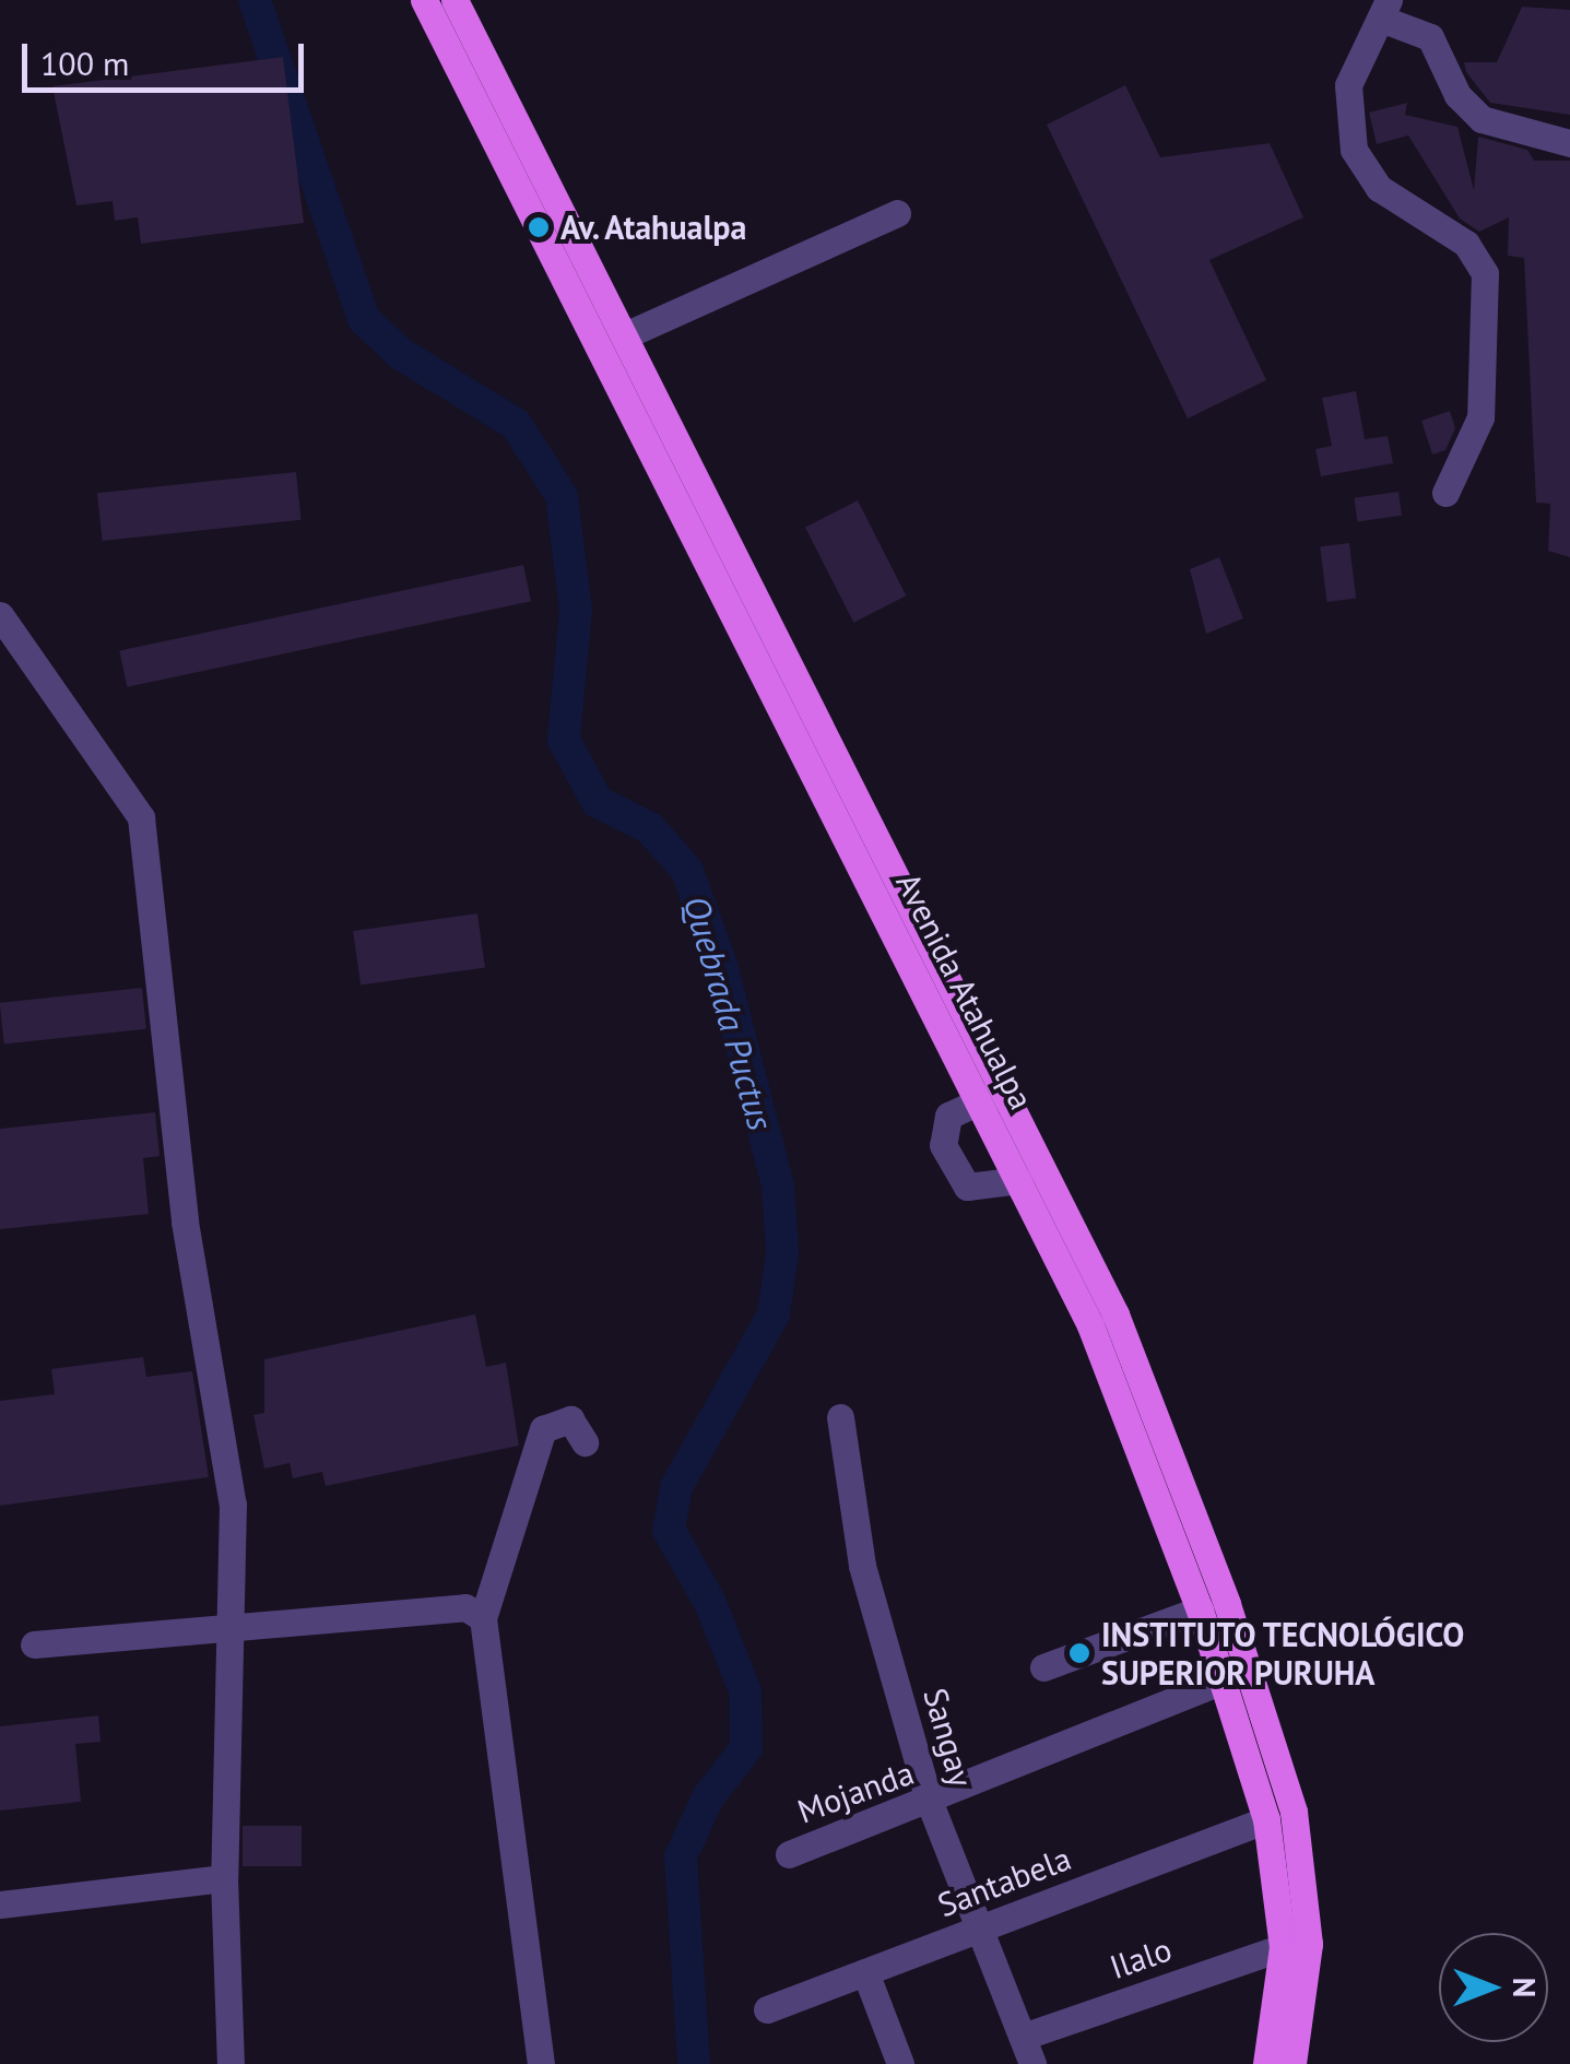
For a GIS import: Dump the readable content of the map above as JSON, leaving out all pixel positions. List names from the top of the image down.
{
  "streets": {
    "main road": ["Avenida Atahualpa"],
    "street": [
      "Sangay",
      "Mojanda",
      "Santabela",
      "Ilalo"
    ]
  },
  "crossings": [
    ["Avenida Atahualpa", "Mojanda"],
    ["Avenida Atahualpa", "Santabela"],
    ["Avenida Atahualpa", "Ilalo"],
    ["Sangay", "Mojanda"],
    ["Sangay", "Santabela"],
    ["Sangay", "Ilalo"]
  ],
  "water": ["Quebrada Puctus"],
  "places": ["Av. Atahualpa", "INSTITUTO TECNOLÓGICO SUPERIOR PURUHA"],
  "scale_bar": "100 m",
  "north": "right"
}
